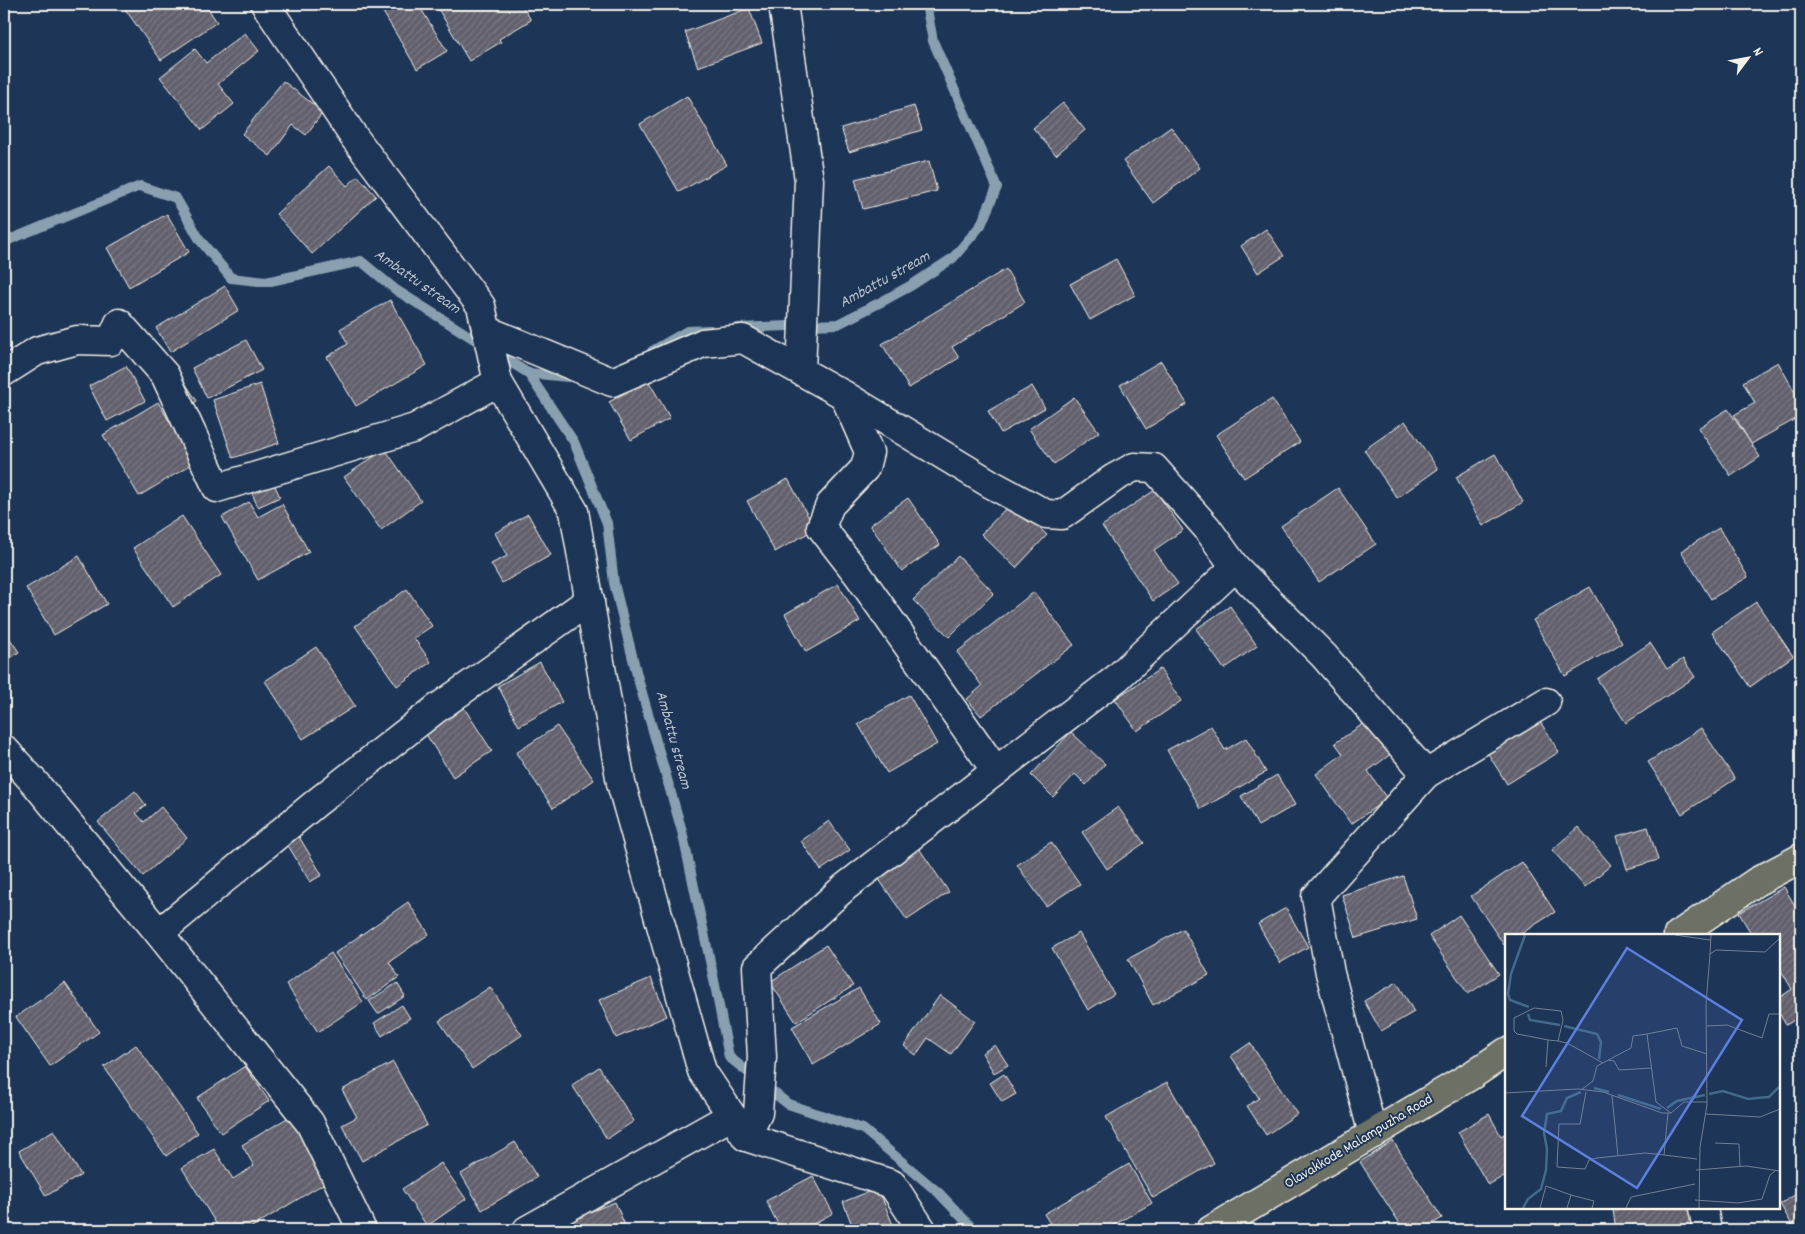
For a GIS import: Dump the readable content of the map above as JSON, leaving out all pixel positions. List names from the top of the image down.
{
  "streets": {
    "main road": ["Olavakkode Malampuzha Road"]
  },
  "water": ["Ambattu stream"],
  "north": "top right"
}
